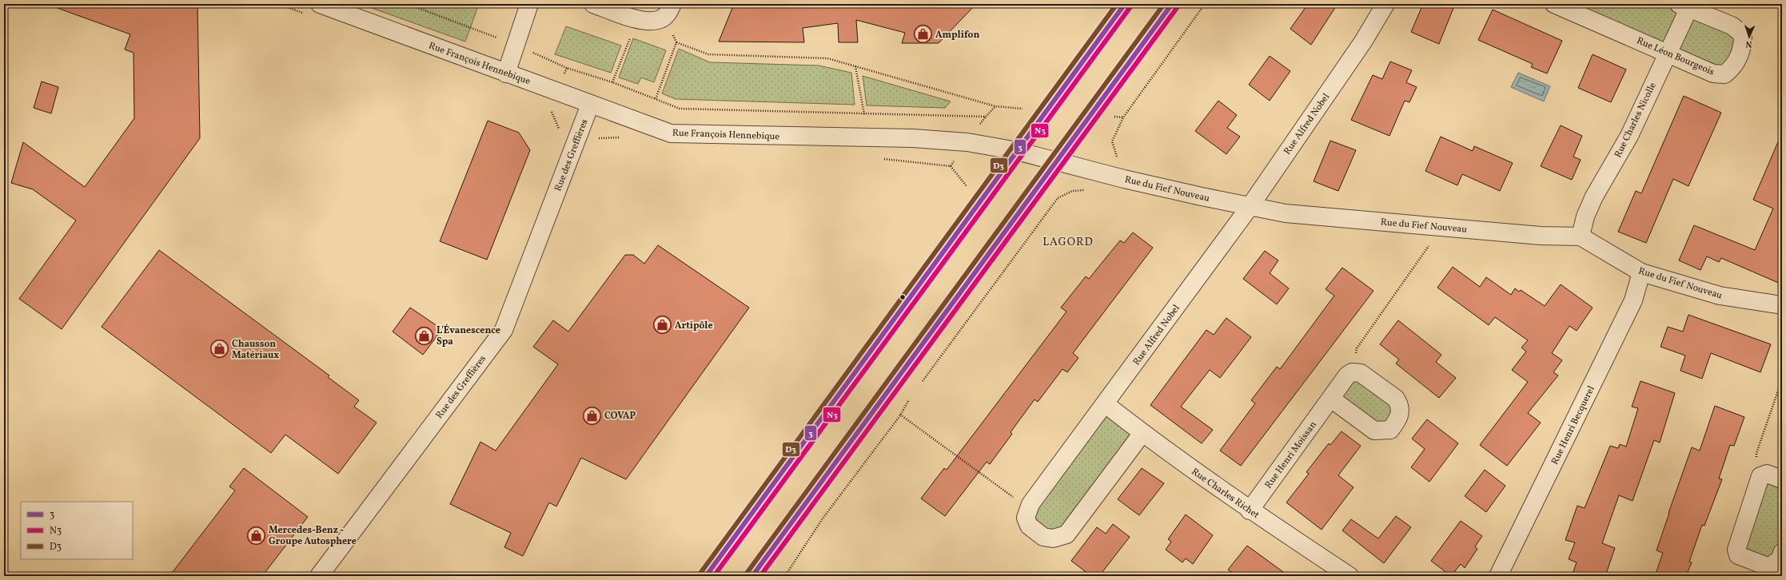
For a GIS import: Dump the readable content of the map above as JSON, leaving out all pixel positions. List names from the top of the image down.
{
  "streets": {
    "street": [
      "Rue Léon Bourgeois",
      "Rue François Hennebique",
      "Rue Charles Nicolle",
      "Rue Alfred Nobel",
      "Rue des Greffières",
      "Rue du Fief Nouveau",
      "Rue Henri Becquerel",
      "Rue Henri Moissan",
      "Rue Charles Richet"
    ]
  },
  "crossings": [
    ["Rue Léon Bourgeois", "Rue Charles Nicolle"],
    ["Rue François Hennebique", "Rue des Greffières"],
    ["Rue François Hennebique", "Rue du Fief Nouveau"],
    ["Rue Charles Nicolle", "Rue du Fief Nouveau"],
    ["Rue Alfred Nobel", "Rue du Fief Nouveau"],
    ["Rue Alfred Nobel", "Rue Charles Richet"],
    ["Rue du Fief Nouveau", "Rue Henri Becquerel"],
    ["Rue Henri Moissan", "Rue Charles Richet"]
  ],
  "districts": ["LAGORD"],
  "places": {
    "shop": [
      "Amplifon",
      "Artipôle",
      "L'Évanescence Spa",
      "Chausson Matériaux",
      "COVAP",
      "Mercedes-Benz - Groupe Autosphere"
    ]
  },
  "lines": ["transit line 3", "transit line D3", "transit line N3"],
  "legend": ["3", "N3", "D3"],
  "north": "bottom"
}
